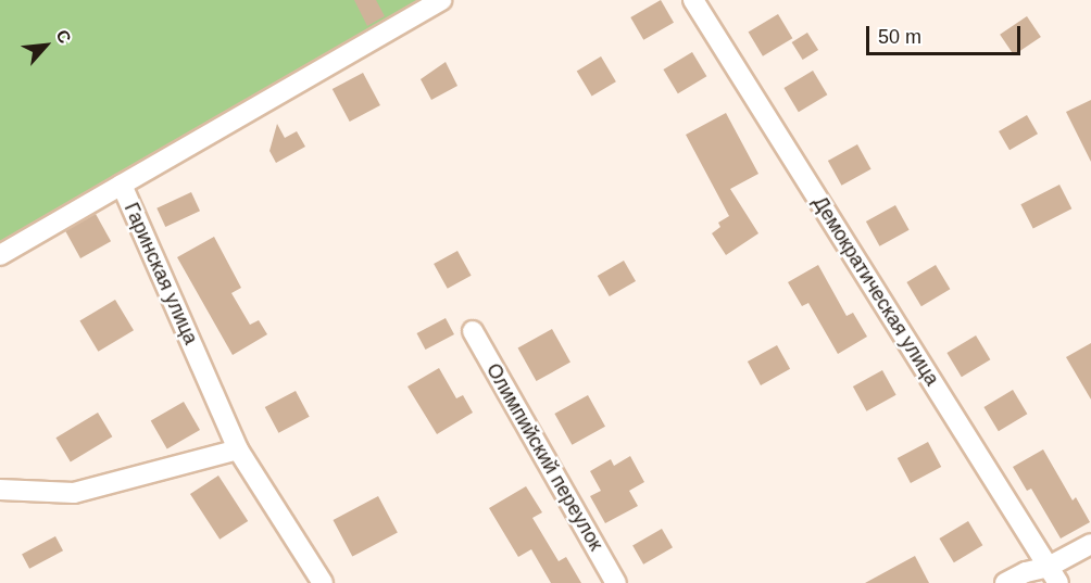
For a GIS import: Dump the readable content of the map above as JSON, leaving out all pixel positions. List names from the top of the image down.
{
  "streets": {
    "street": ["Гаринская улица", "Демократическая улица", "Олимпийский переулок"]
  },
  "scale_bar": "50 m",
  "north": "top right"
}
